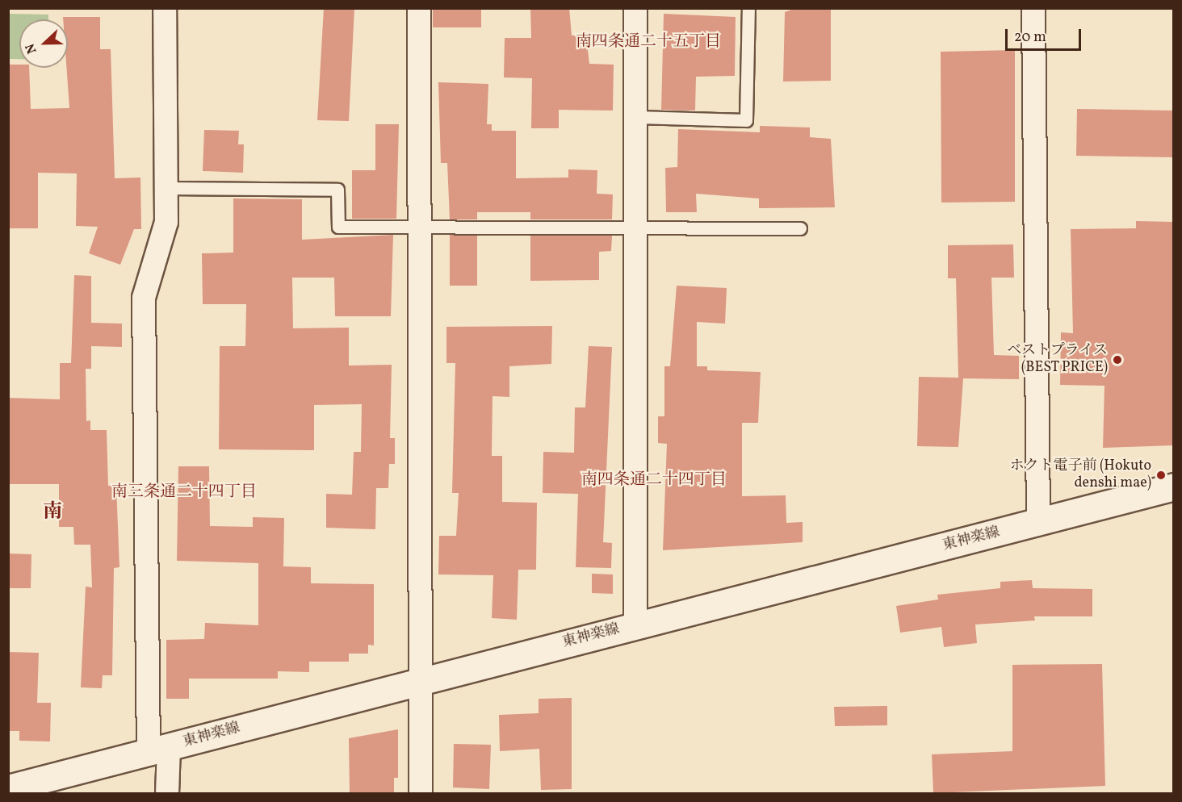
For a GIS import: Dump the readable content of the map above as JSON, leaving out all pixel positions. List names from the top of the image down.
{
  "streets": {
    "street": ["東神楽線"]
  },
  "districts": [
    "南四条通二十五丁目",
    "南四条通二十四丁目",
    "南三条通二十四丁目",
    "南"
  ],
  "places": ["ベストプライス (BEST PRICE)", "ホクト電子前 (Hokuto denshi mae)"],
  "scale_bar": "20 m",
  "north": "left"
}
